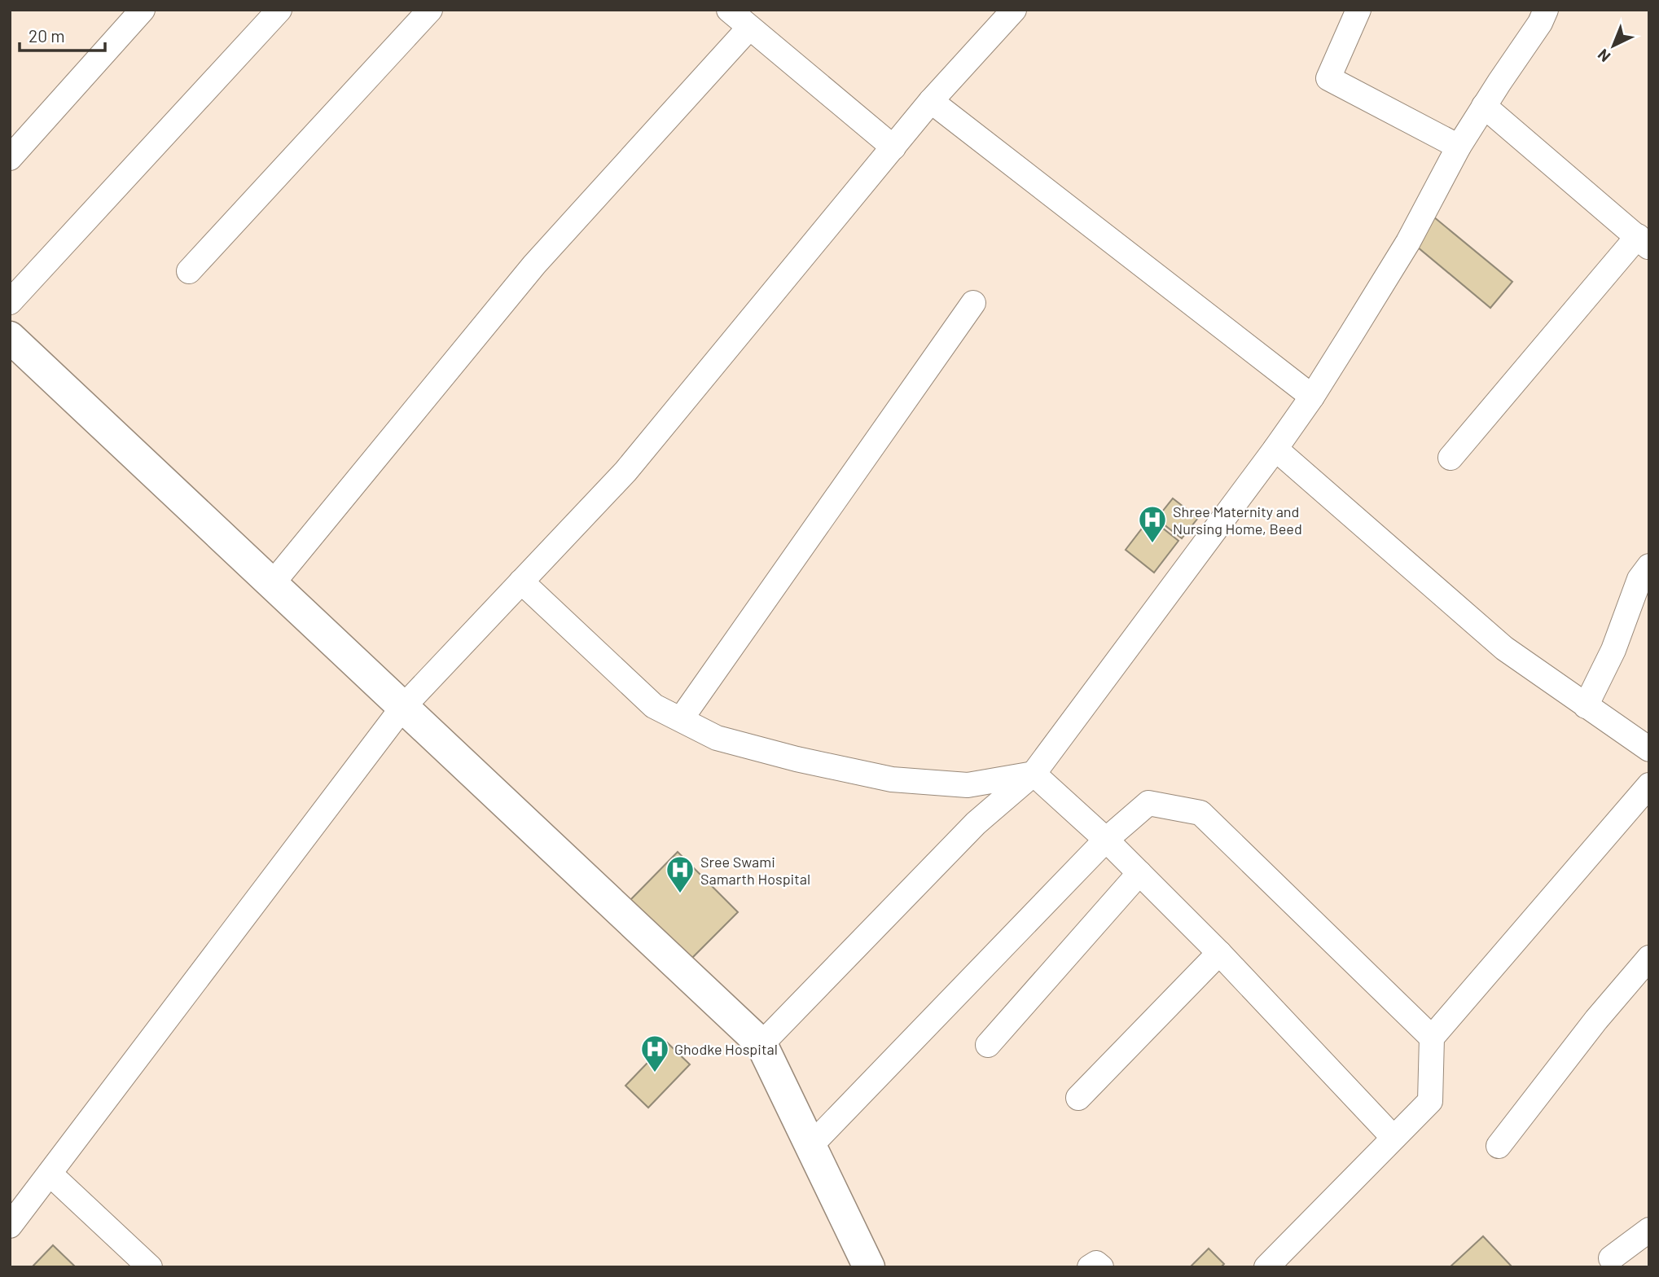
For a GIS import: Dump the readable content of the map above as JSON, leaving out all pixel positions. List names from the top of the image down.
{
  "places": {
    "hospital": ["Shree Maternity and Nursing Home, Beed", "Sree Swami Samarth Hospital", "Ghodke Hospital"]
  },
  "scale_bar": "20 m",
  "north": "bottom left"
}
